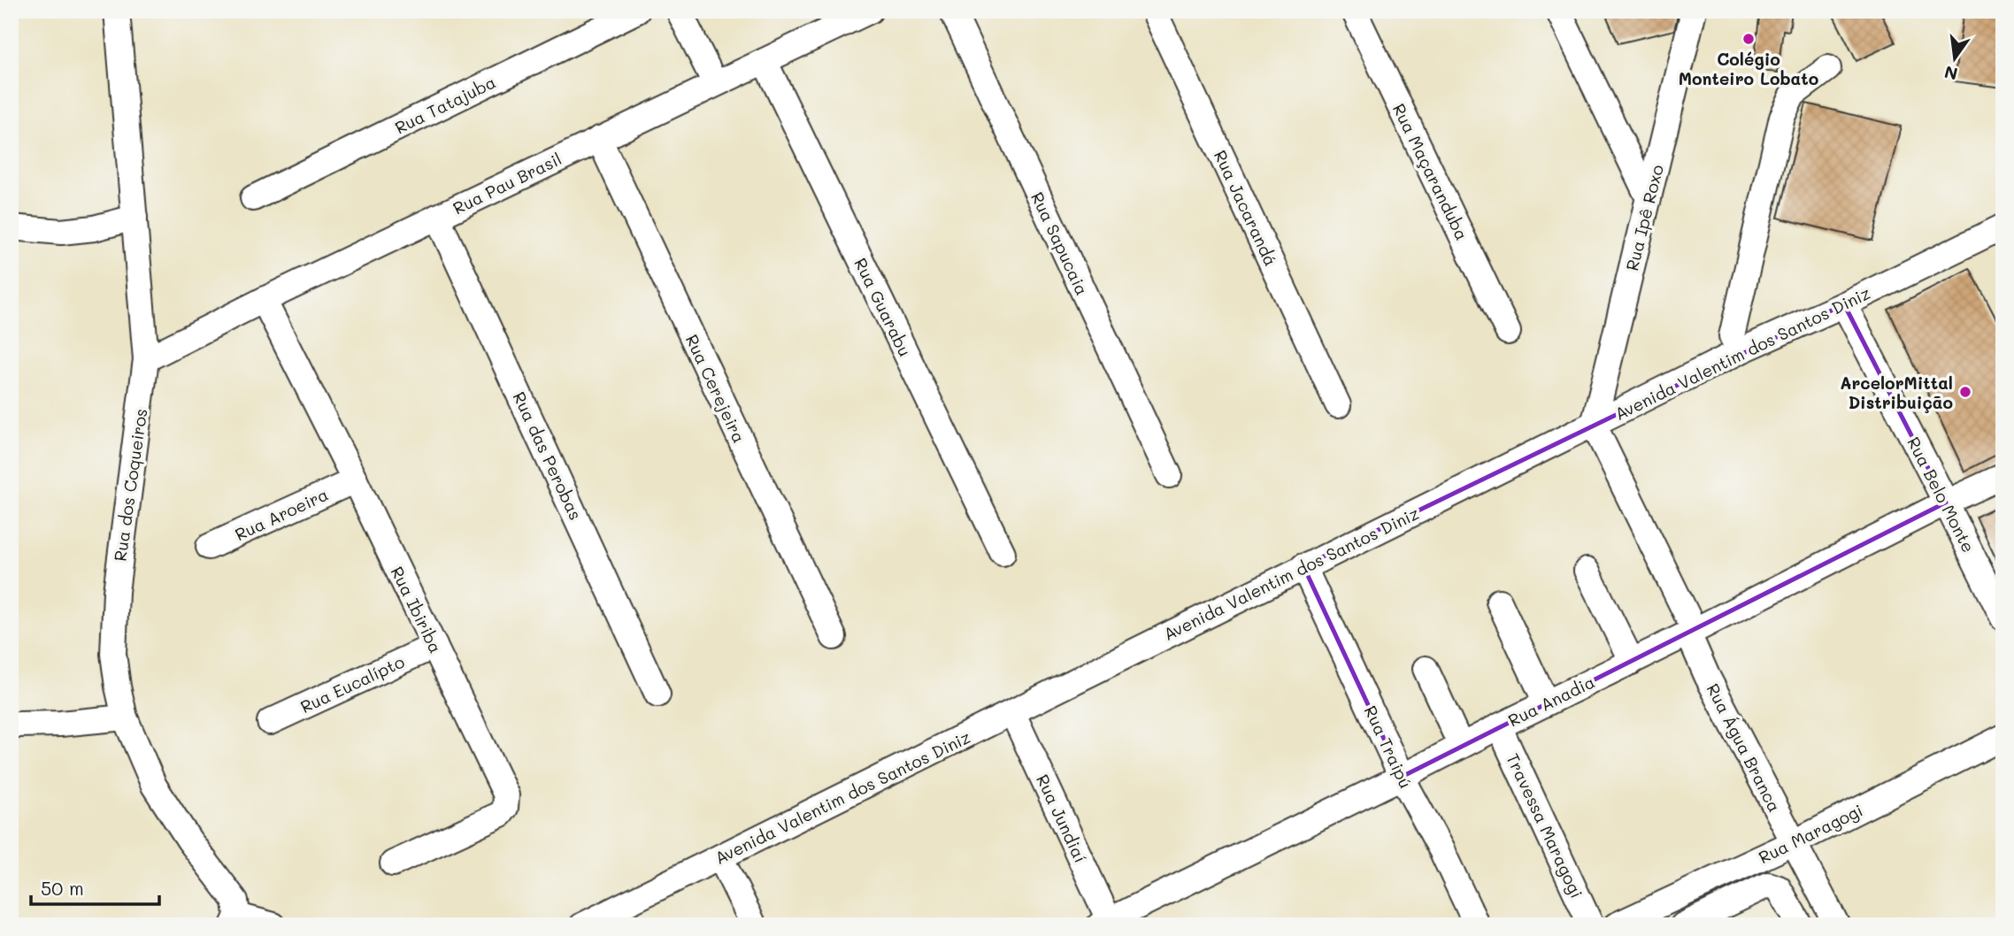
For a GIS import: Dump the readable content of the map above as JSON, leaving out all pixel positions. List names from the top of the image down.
{
  "streets": {
    "street": [
      "Rua Tatajuba",
      "Rua Maçaranduba",
      "Rua Pau Brasil",
      "Rua Jacarandá",
      "Rua Ipê Roxo",
      "Rua Sapucaia",
      "Rua Guarabu",
      "Avenida Valentim dos Santos Diniz",
      "Rua Cerejeira",
      "Rua das Perobas",
      "Rua dos Coqueiros",
      "Rua Belo Monte",
      "Rua Aroeira",
      "Rua Ibiriba",
      "Rua Eucalípto",
      "Rua Anadia",
      "Rua Traipú",
      "Rua Água Branca",
      "Rua Jundiaí",
      "Travessa Maragogi",
      "Rua Maragogi"
    ]
  },
  "crossings": [
    ["Rua Pau Brasil", "Rua Guarabu"],
    ["Rua Pau Brasil", "Rua Cerejeira"],
    ["Rua Pau Brasil", "Rua das Perobas"],
    ["Rua Pau Brasil", "Rua dos Coqueiros"],
    ["Rua Pau Brasil", "Rua Ibiriba"],
    ["Rua Ipê Roxo", "Avenida Valentim dos Santos Diniz"],
    ["Rua Ipê Roxo", "Rua Água Branca"],
    ["Avenida Valentim dos Santos Diniz", "Rua Belo Monte"],
    ["Avenida Valentim dos Santos Diniz", "Rua Traipú"],
    ["Avenida Valentim dos Santos Diniz", "Rua Água Branca"],
    ["Avenida Valentim dos Santos Diniz", "Rua Jundiaí"],
    ["Rua Belo Monte", "Rua Anadia"],
    ["Rua Aroeira", "Rua Ibiriba"],
    ["Rua Ibiriba", "Rua Eucalípto"],
    ["Rua Anadia", "Rua Traipú"],
    ["Rua Anadia", "Rua Água Branca"],
    ["Rua Anadia", "Rua Jundiaí"],
    ["Rua Anadia", "Travessa Maragogi"],
    ["Rua Água Branca", "Rua Maragogi"]
  ],
  "places": ["Colégio Monteiro Lobato", "ArcelorMittal Distribuição"],
  "scale_bar": "50 m",
  "north": "bottom"
}
